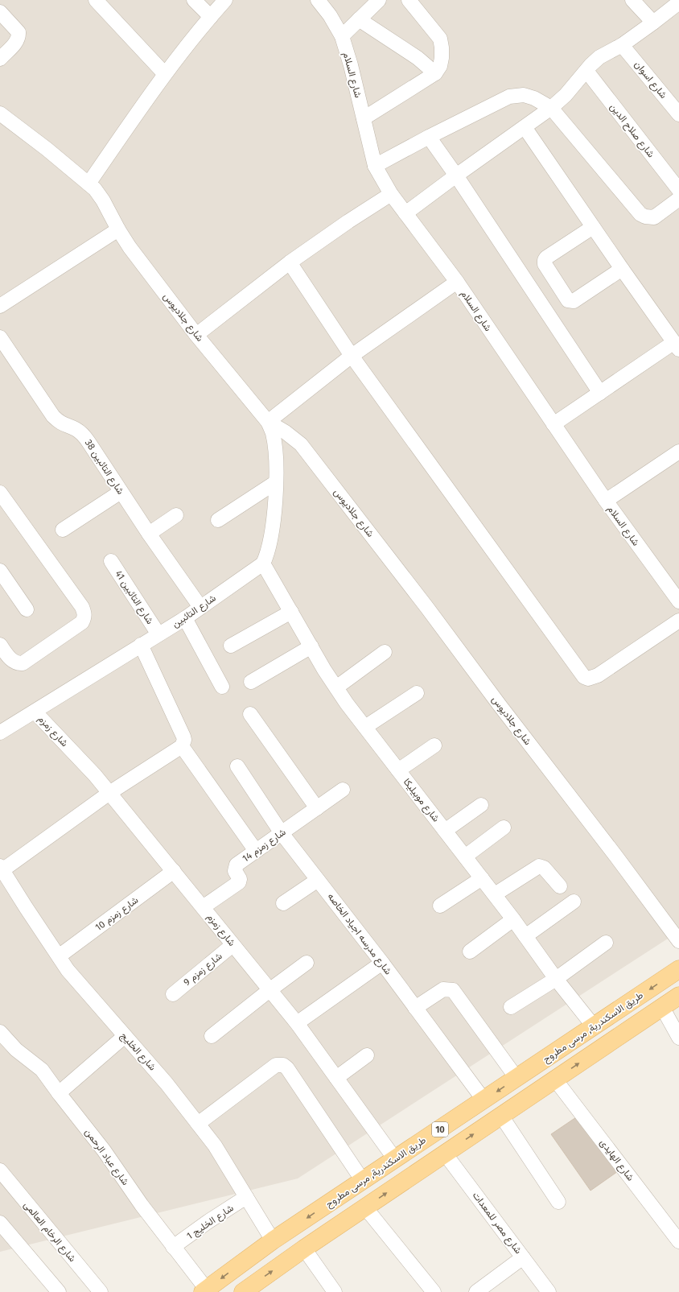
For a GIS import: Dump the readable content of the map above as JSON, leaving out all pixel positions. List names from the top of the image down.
{
  "streets": {
    "main road": ["طريق الاسكندرية, مرسى مطروح", "10"],
    "street": [
      "شارع السلام",
      "شارع اسوان",
      "شارع صلاح الدين",
      "شارع جلاديوس",
      "شارع التائبين 38",
      "شارع التائبين 41",
      "شارع التائبين",
      "شارع زمزم",
      "شارع موبيليكا",
      "شارع زمزم 14",
      "شارع زمزم 10",
      "شارع مدرسه اجياد الخاصه",
      "شارع زمزم 9",
      "شارع الخليج",
      "شارع عباد الرحمن",
      "شارع الهايدى",
      "شارع الخليج 1",
      "شارع مصر للمعدات",
      "شارع الرخام العالمى"
    ]
  },
  "crossings": [
    ["شارع التائبين 38", "شارع التائبين"],
    ["شارع التائبين 41", "شارع التائبين"],
    ["شارع التائبين", "شارع زمزم"],
    ["شارع التائبين", "شارع موبيليكا"],
    ["شارع زمزم", "شارع زمزم 14"],
    ["شارع زمزم", "شارع زمزم 10"],
    ["شارع زمزم", "شارع زمزم 9"],
    ["شارع زمزم", "طريق الاسكندرية, مرسى مطروح"],
    ["شارع موبيليكا", "طريق الاسكندرية, مرسى مطروح"],
    ["شارع زمزم 14", "شارع مدرسه اجياد الخاصه"],
    ["شارع زمزم 10", "شارع الخليج"],
    ["شارع مدرسه اجياد الخاصه", "طريق الاسكندرية, مرسى مطروح"],
    ["طريق الاسكندرية, مرسى مطروح", "شارع الخليج"],
    ["طريق الاسكندرية, مرسى مطروح", "شارع عباد الرحمن"],
    ["شارع الخليج", "شارع الخليج 1"],
    ["10", "شارع الهايدى"],
    ["10", "شارع مصر للمعدات"],
    ["شارع عباد الرحمن", "شارع الخليج 1"]
  ]
}
